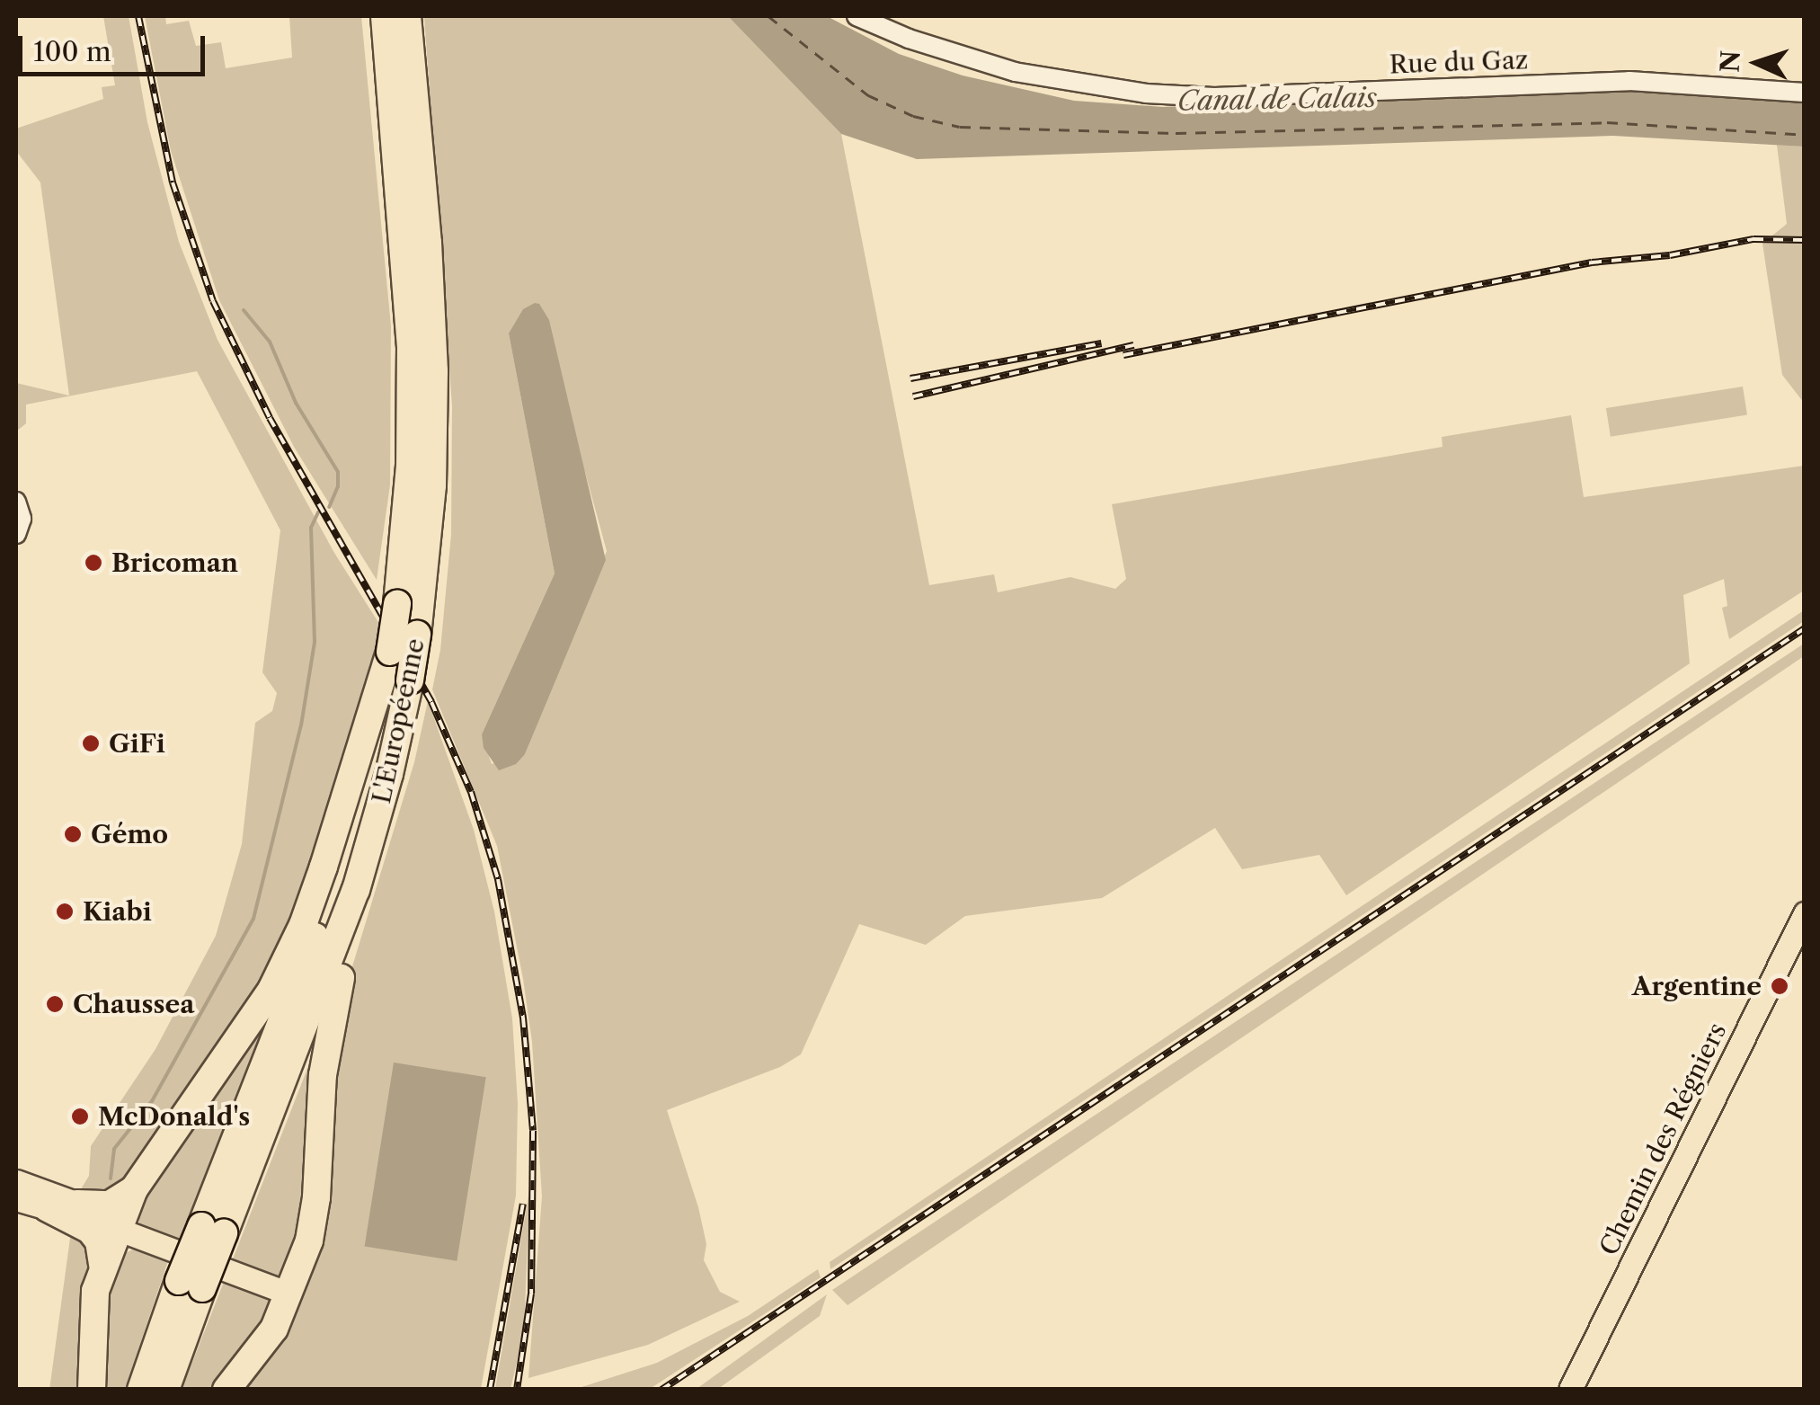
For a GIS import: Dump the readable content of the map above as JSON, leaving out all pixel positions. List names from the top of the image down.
{
  "streets": {
    "highway": ["L'Européenne"],
    "main road": ["Chemin des Régniers"],
    "street": ["Rue du Gaz"]
  },
  "water": ["Canal de Calais"],
  "places": [
    "Bricoman",
    "GiFi",
    "Gémo",
    "Kiabi",
    "Argentine",
    "Chaussea",
    "McDonald's"
  ],
  "scale_bar": "100 m",
  "north": "left"
}
